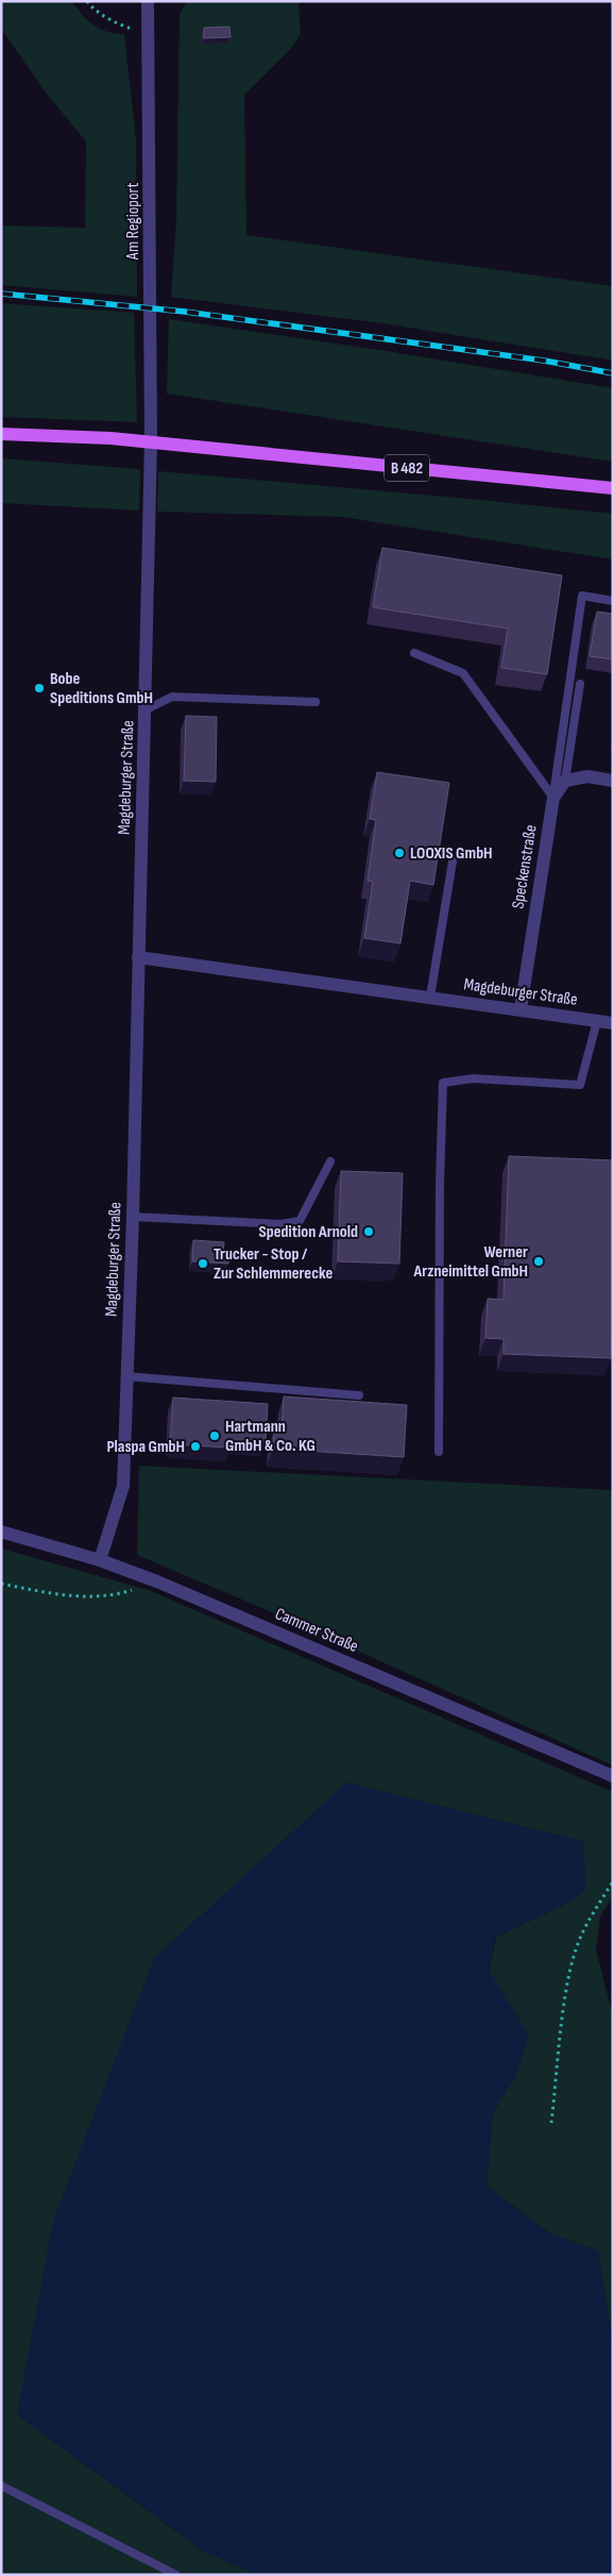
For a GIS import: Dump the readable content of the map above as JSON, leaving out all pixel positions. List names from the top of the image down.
{
  "streets": {
    "main road": ["B 482"],
    "street": [
      "Am Regioport",
      "Magdeburger Straße",
      "Speckenstraße",
      "Cammer Straße"
    ]
  },
  "crossings": [
    ["Am Regioport", "Magdeburger Straße"],
    ["Magdeburger Straße", "Speckenstraße"],
    ["Magdeburger Straße", "Cammer Straße"]
  ],
  "places": [
    "Bobe Speditions GmbH",
    "LOOXIS GmbH",
    "Spedition Arnold",
    "Werner Arzneimittel GmbH",
    "Trucker - Stop / Zur Schlemmerecke",
    "Hartmann GmbH & Co. KG",
    "Plaspa GmbH"
  ]
}
